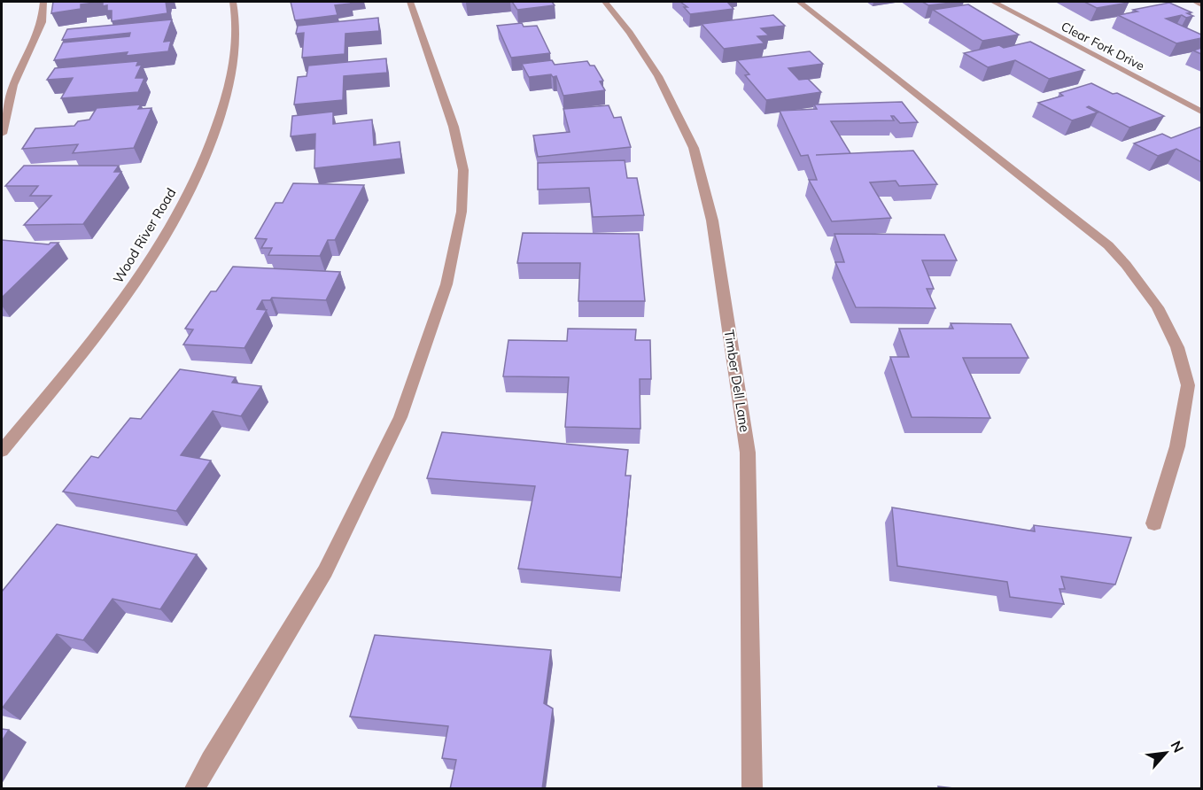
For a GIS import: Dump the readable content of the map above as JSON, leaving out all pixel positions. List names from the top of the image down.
{
  "streets": {
    "street": ["Clear Fork Drive", "Wood River Road", "Timber Dell Lane"]
  },
  "north": "top right"
}
